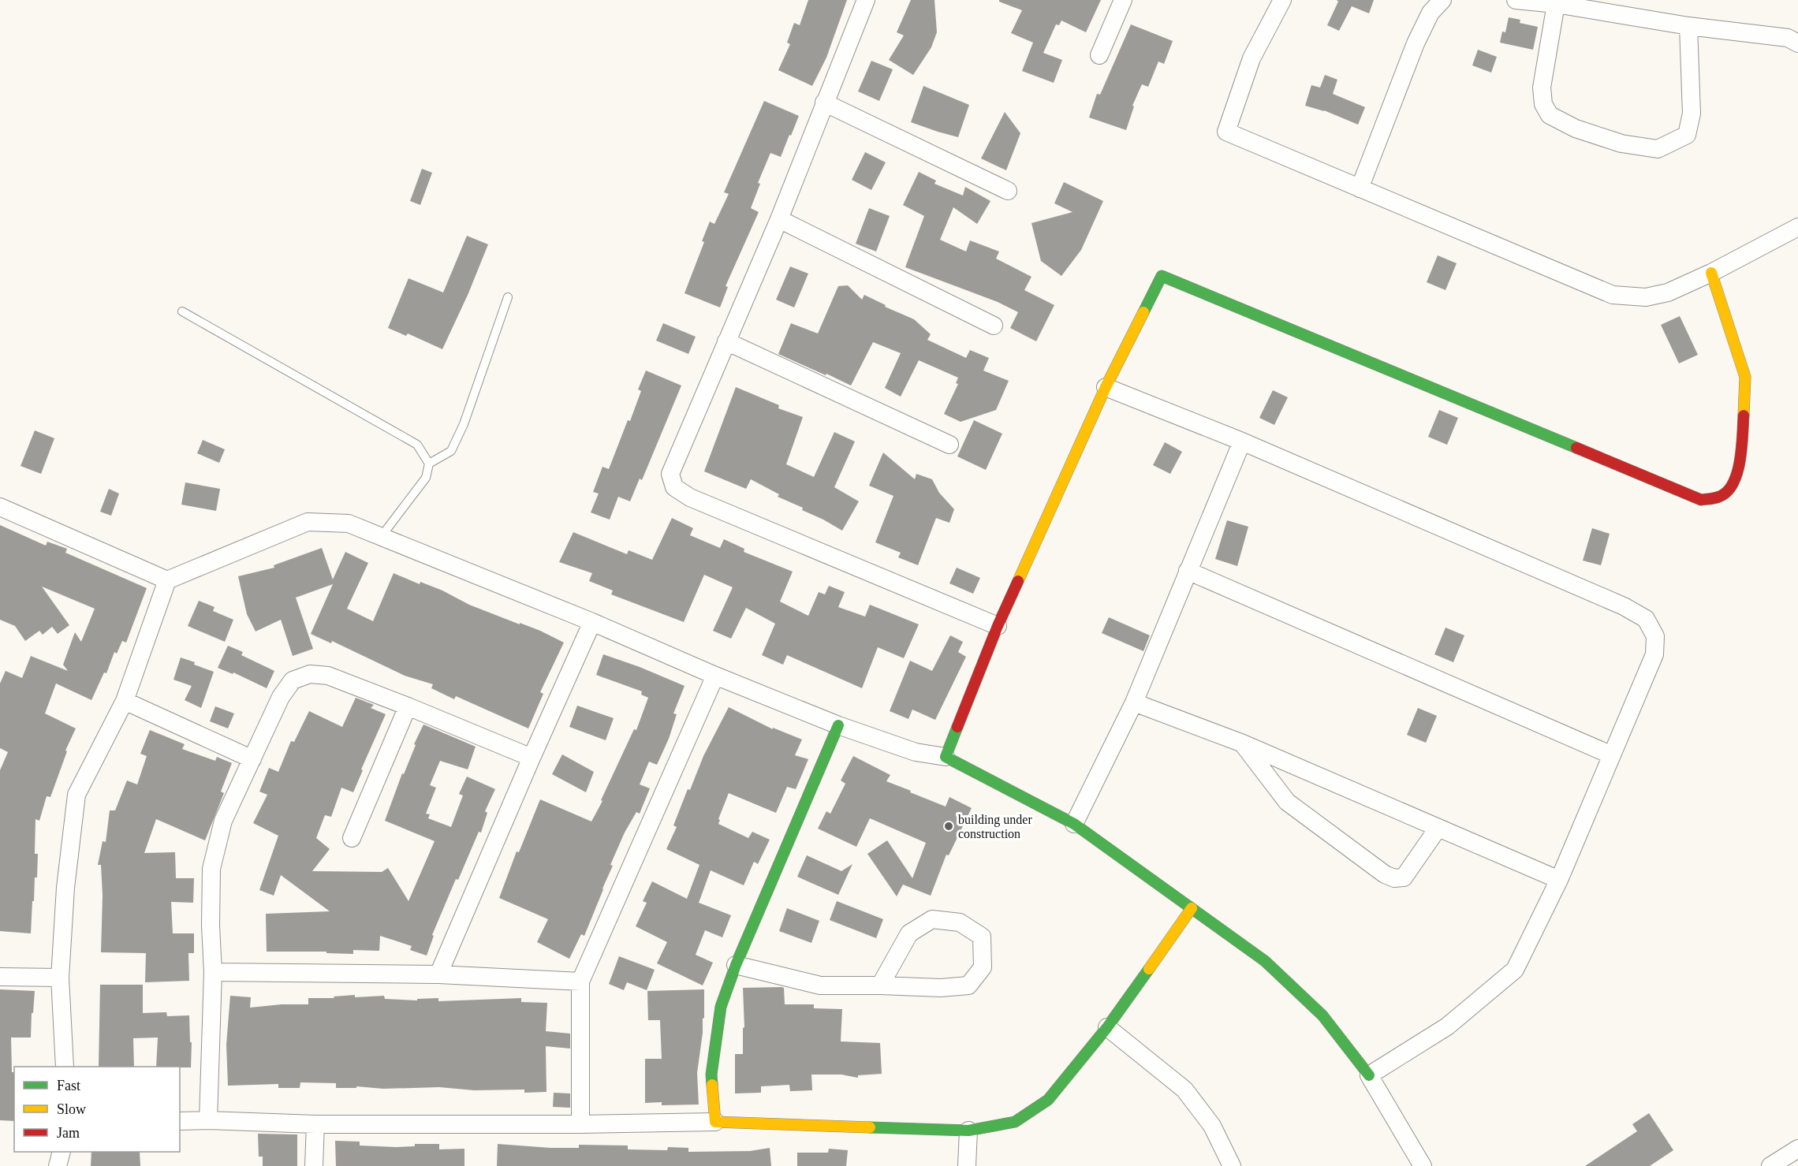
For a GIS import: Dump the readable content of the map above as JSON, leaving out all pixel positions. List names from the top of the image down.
{
  "places": ["building under construction"],
  "legend": ["Fast", "Slow", "Jam"]
}
